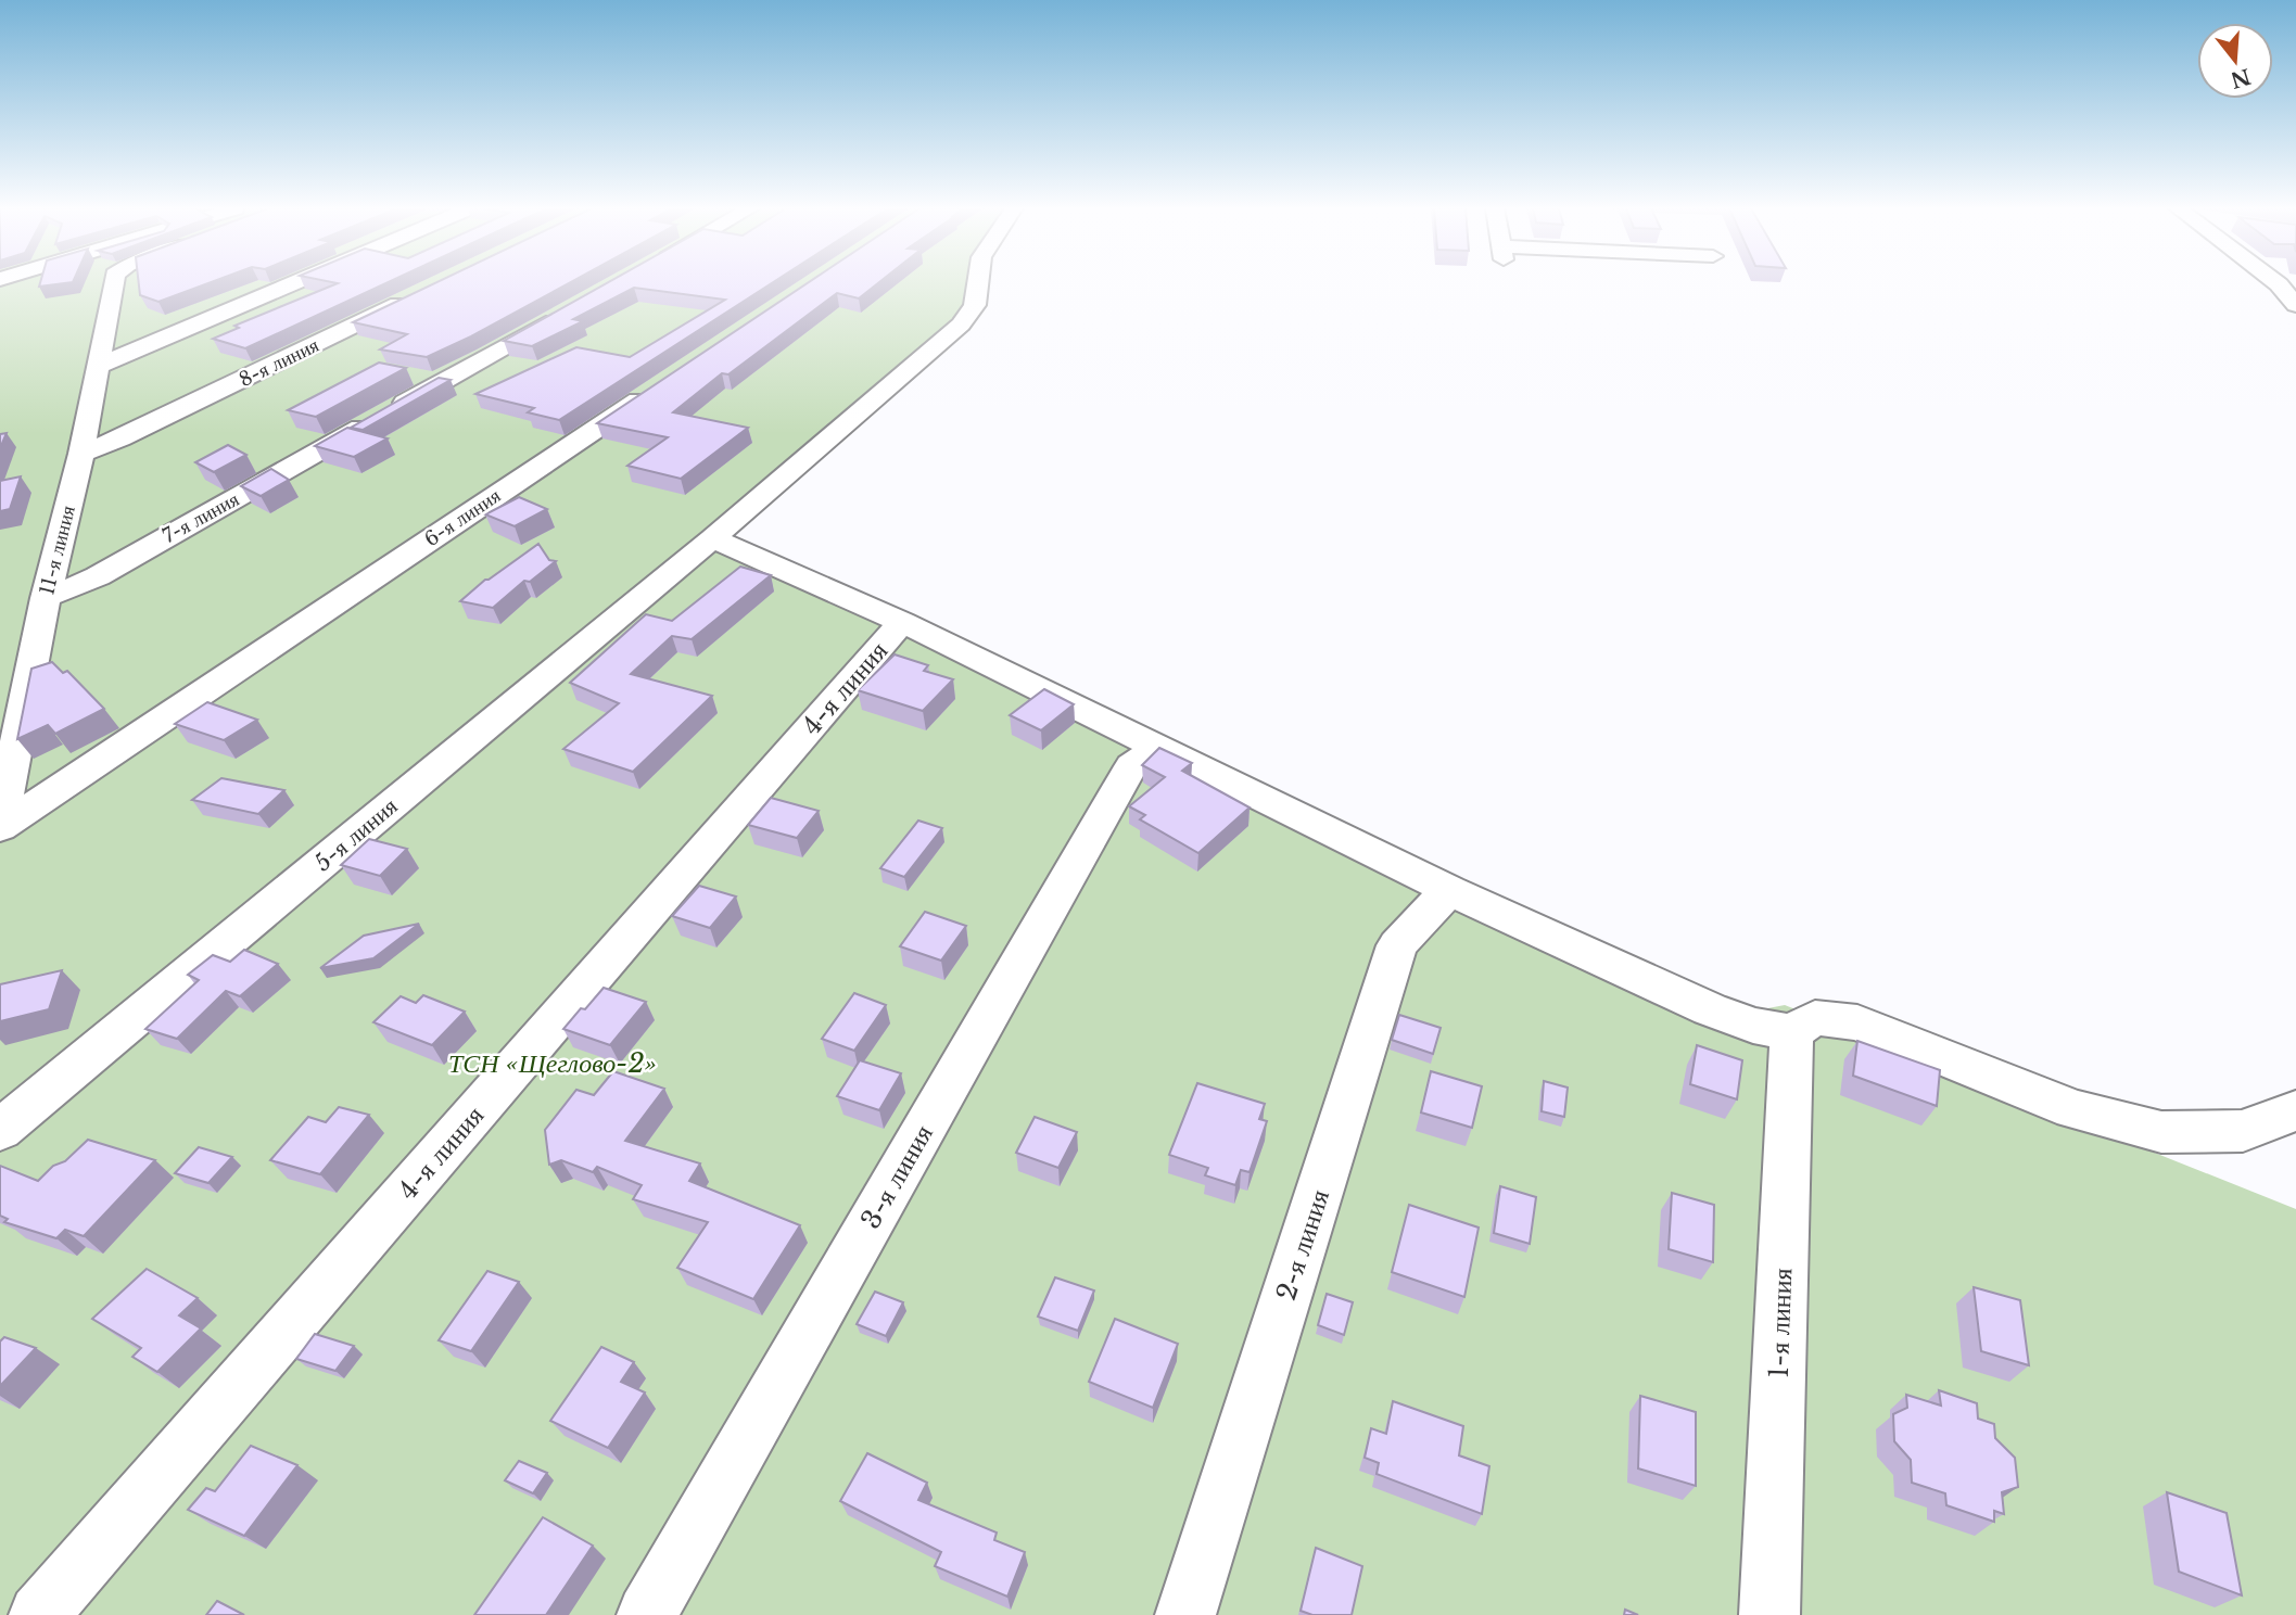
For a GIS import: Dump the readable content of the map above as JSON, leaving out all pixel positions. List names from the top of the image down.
{
  "streets": {
    "street": [
      "8-я линия",
      "7-я линия",
      "6-я линия",
      "11-я линия",
      "4-я линия",
      "5-я линия",
      "3-я линия",
      "2-я линия",
      "1-я линия"
    ]
  },
  "crossings": [
    ["8-я линия", "11-я линия"],
    ["7-я линия", "11-я линия"],
    ["6-я линия", "11-я линия"]
  ],
  "parks": ["ТСН «Щеглово-2»"],
  "north": "bottom"
}
